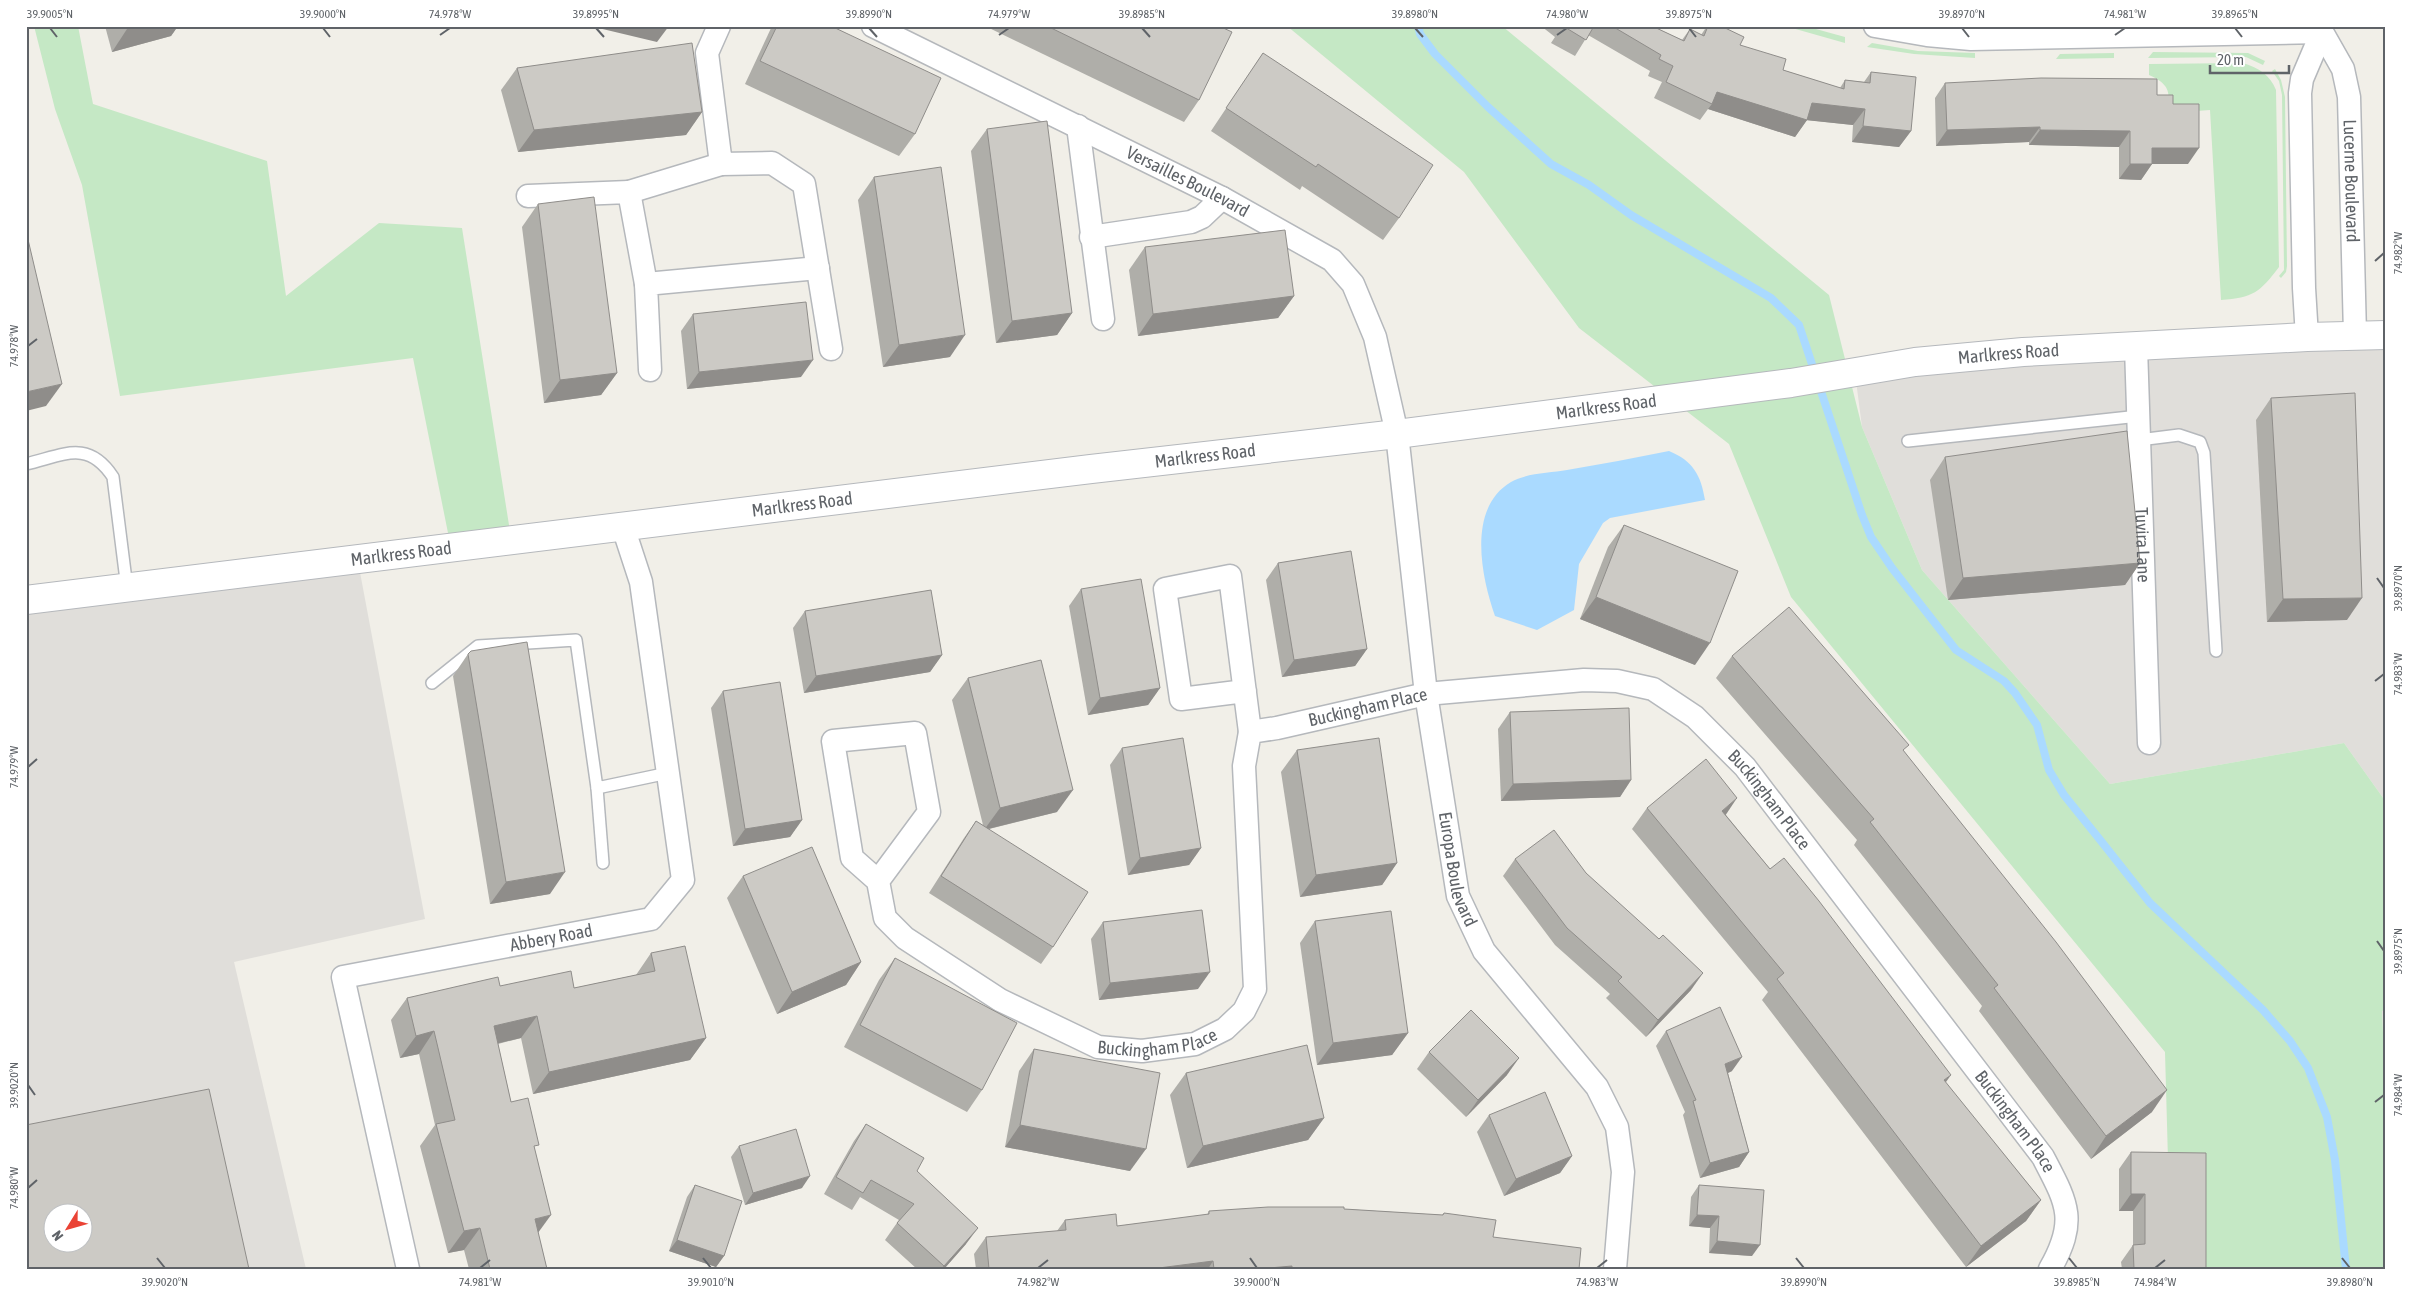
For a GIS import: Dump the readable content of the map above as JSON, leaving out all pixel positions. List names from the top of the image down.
{
  "streets": {
    "street": [
      "Lucerne Boulevard",
      "Versailles Boulevard",
      "Marlkress Road",
      "Tuvira Lane",
      "Buckingham Place",
      "Europa Boulevard",
      "Abbery Road"
    ]
  },
  "crossings": [
    ["Lucerne Boulevard", "Marlkress Road"],
    ["Versailles Boulevard", "Marlkress Road"],
    ["Versailles Boulevard", "Europa Boulevard"],
    ["Marlkress Road", "Tuvira Lane"],
    ["Marlkress Road", "Europa Boulevard"],
    ["Marlkress Road", "Abbery Road"],
    ["Buckingham Place", "Europa Boulevard"]
  ],
  "scale_bar": "20 m",
  "north": "bottom left",
  "coordinates": [
    "39.9005°N",
    "39.9000°N",
    "74.978°W",
    "39.8995°N",
    "39.8990°N",
    "74.979°W",
    "39.8985°N",
    "39.8980°N",
    "74.980°W",
    "39.8975°N",
    "39.8970°N",
    "74.981°W",
    "39.8965°N",
    "74.982°W",
    "74.983°W",
    "39.9020°N",
    "74.984°W",
    "39.9010°N"
  ]
}
